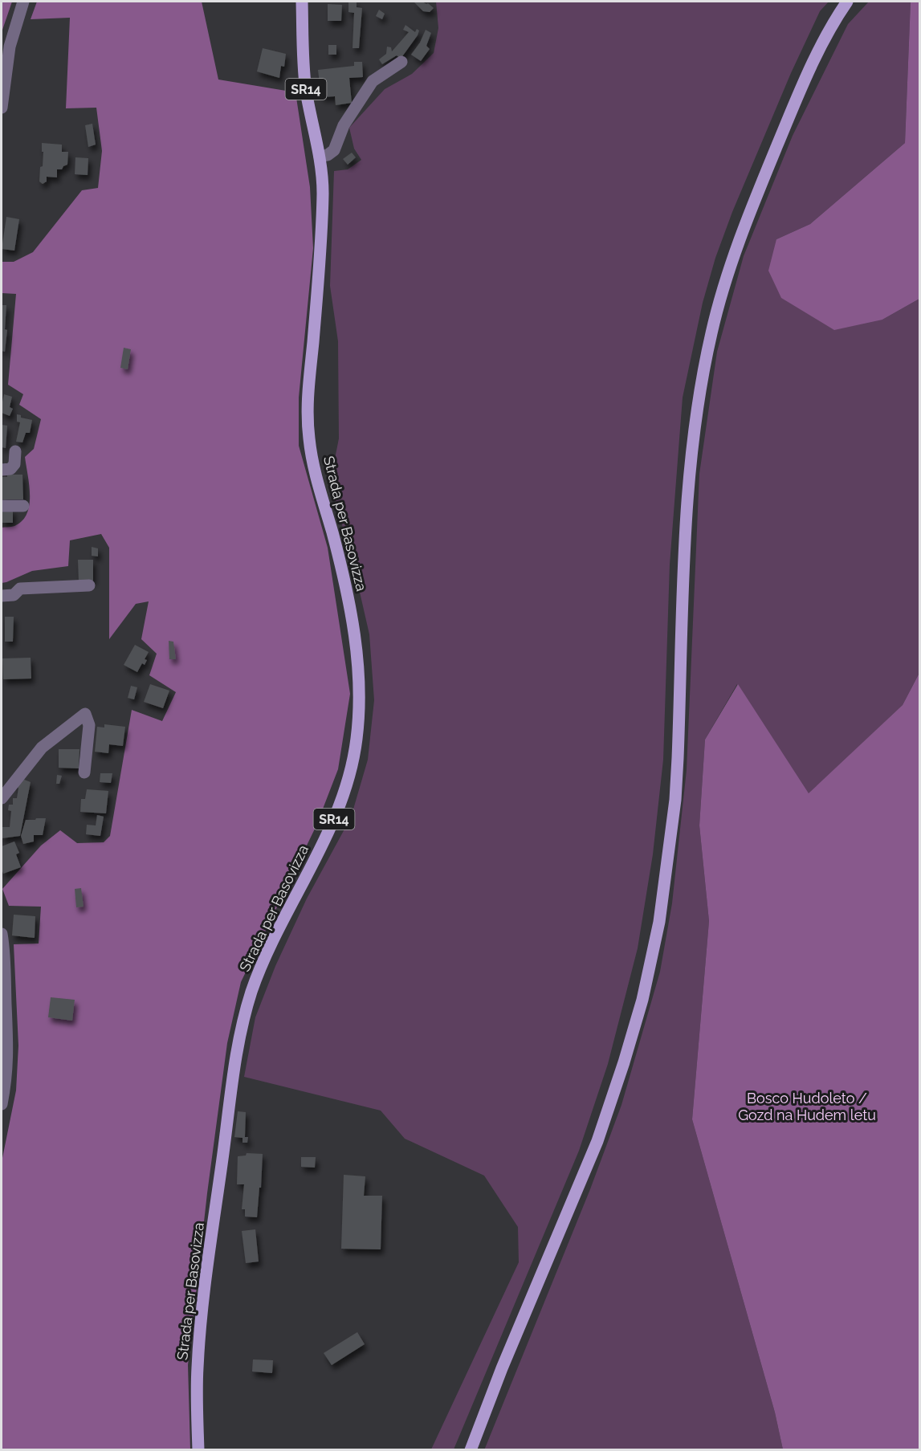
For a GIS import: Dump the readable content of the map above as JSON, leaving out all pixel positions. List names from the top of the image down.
{
  "streets": {
    "main road": ["SR14", "Strada per Basovizza"]
  },
  "parks": ["Bosco Hudoleto / Gozd na Hudem letu"]
}
